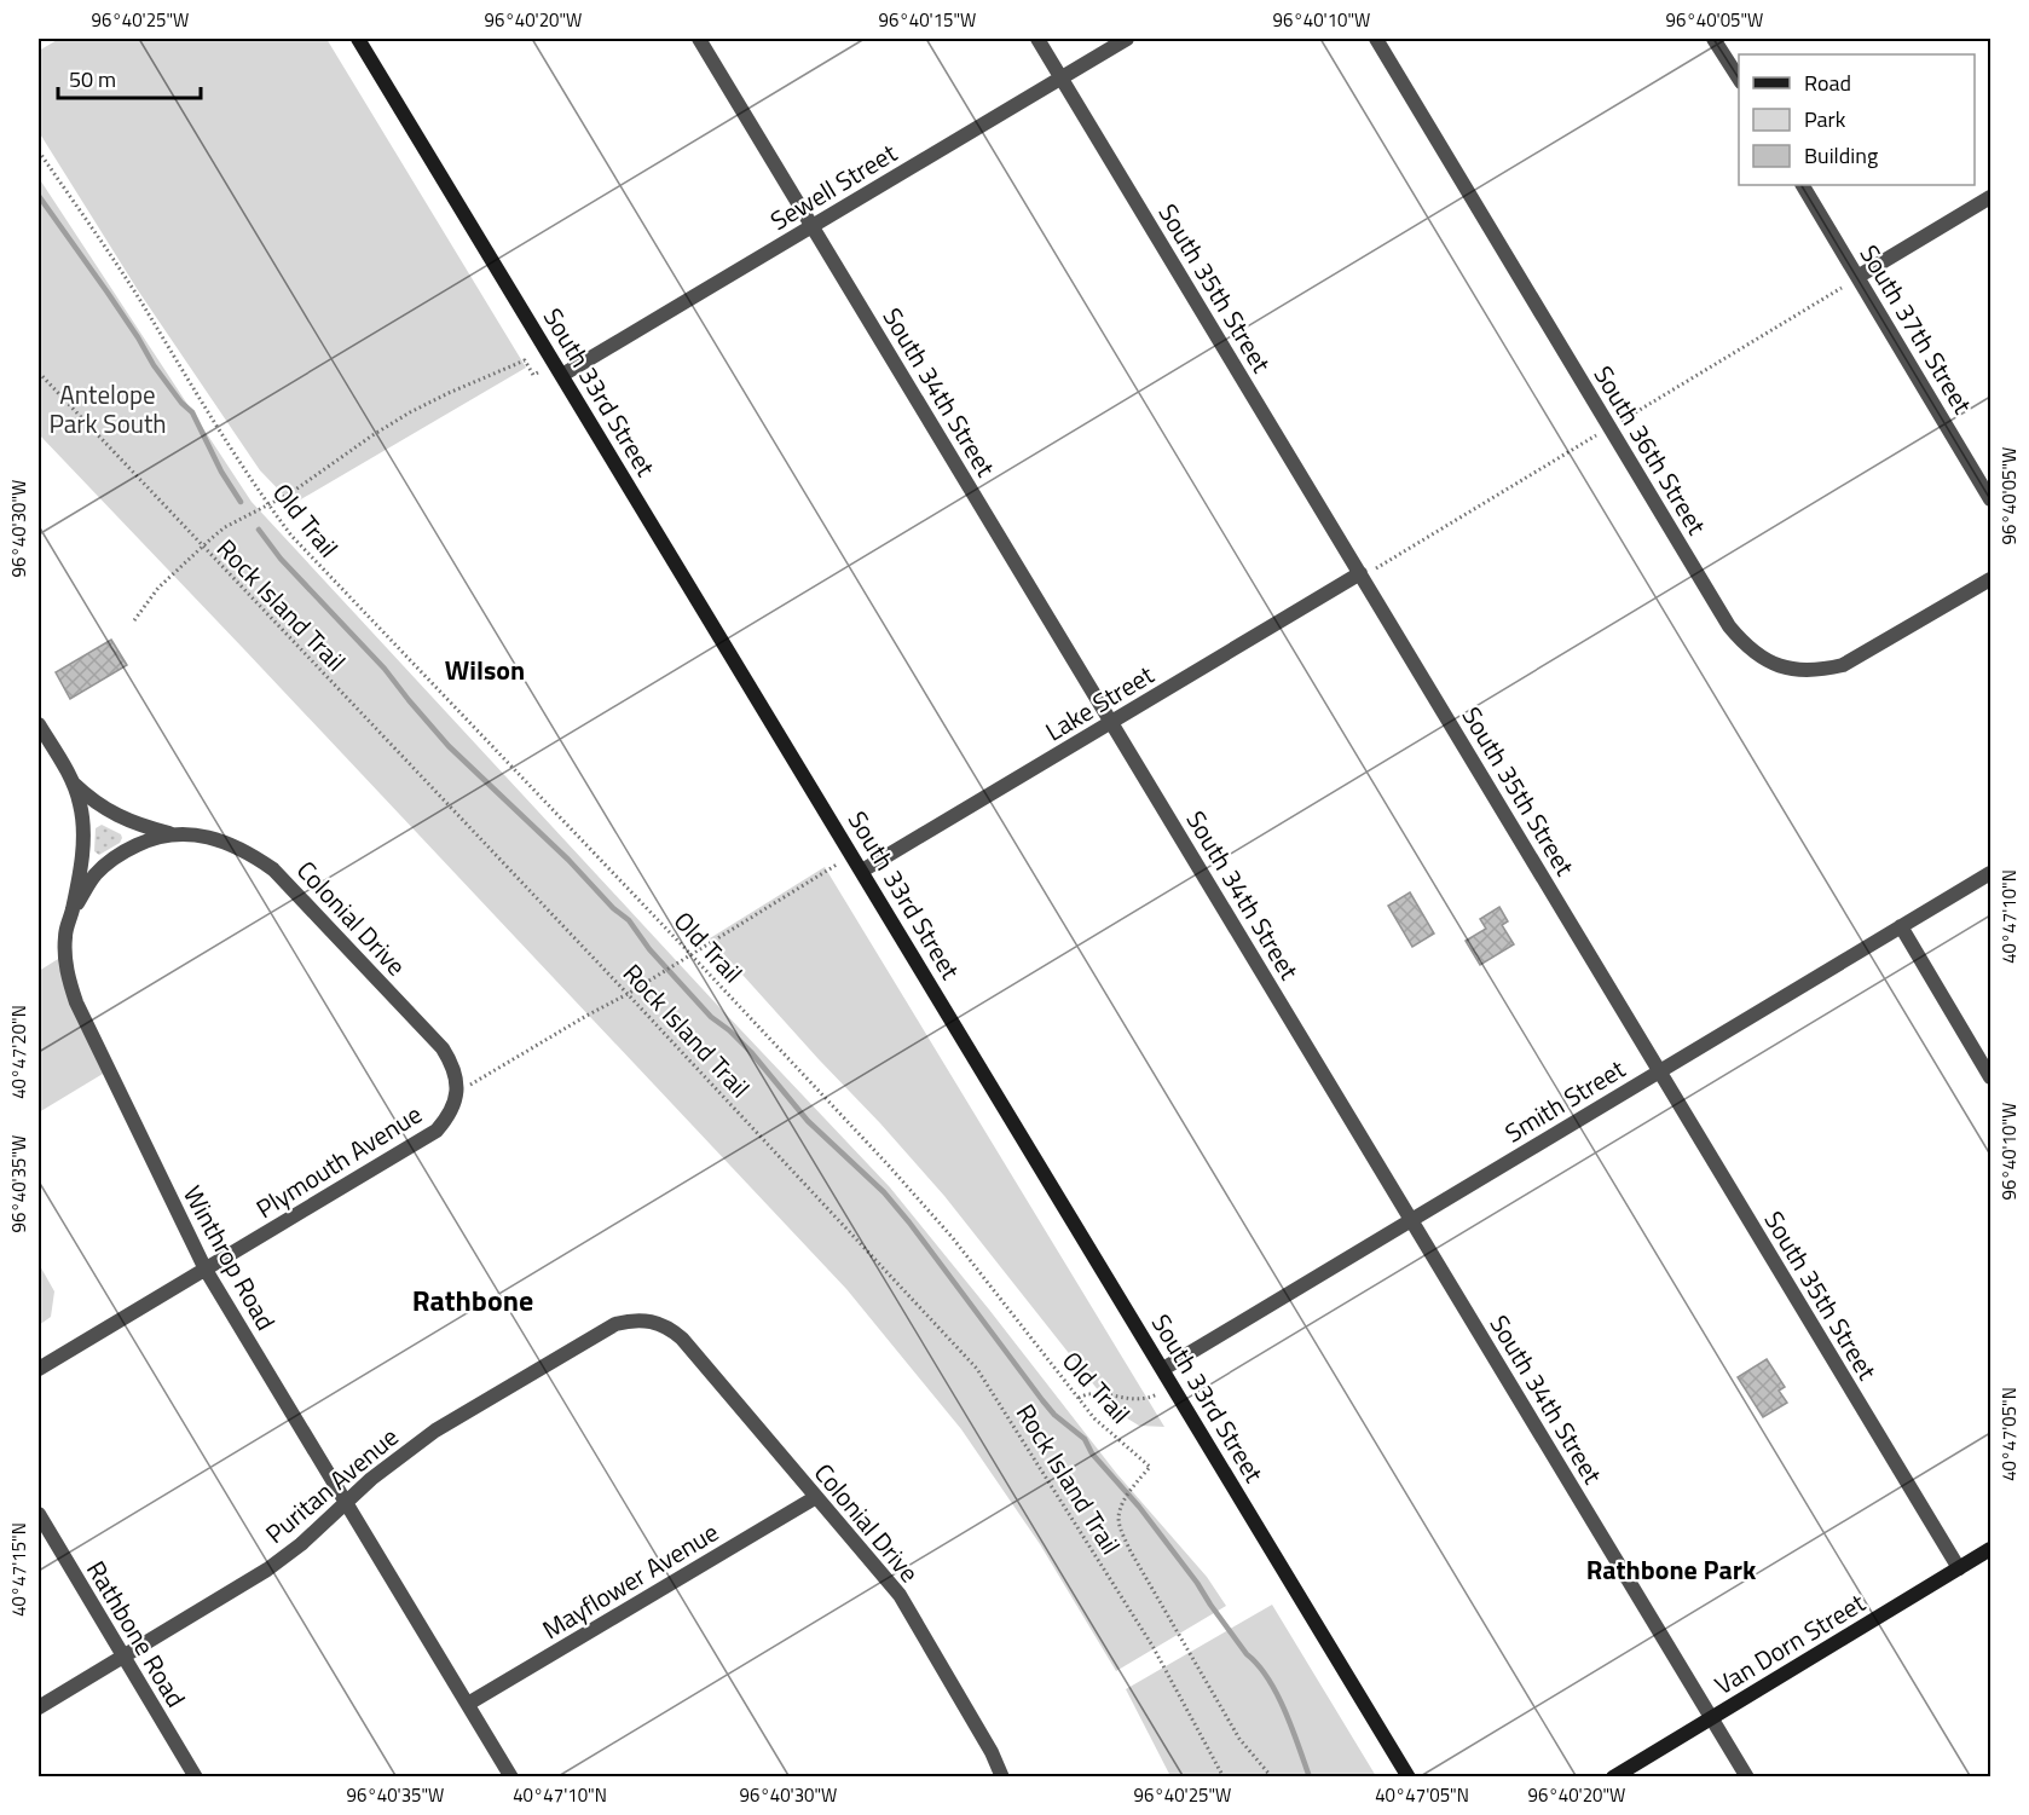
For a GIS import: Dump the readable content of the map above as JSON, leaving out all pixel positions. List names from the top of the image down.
{
  "streets": {
    "main road": ["South 33rd Street", "Van Dorn Street"],
    "street": [
      "Sewell Street",
      "South 35th Street",
      "South 37th Street",
      "South 34th Street",
      "South 36th Street",
      "Lake Street",
      "Colonial Drive",
      "Smith Street",
      "Plymouth Avenue",
      "Winthrop Road",
      "Puritan Avenue",
      "Mayflower Avenue",
      "Rathbone Road"
    ],
    "path": ["Old Trail", "Rock Island Trail"]
  },
  "crossings": [
    ["Sewell Street", "South 35th Street"],
    ["Sewell Street", "South 33rd Street"],
    ["Sewell Street", "South 34th Street"],
    ["South 35th Street", "Lake Street"],
    ["South 35th Street", "Smith Street"],
    ["South 35th Street", "Van Dorn Street"],
    ["South 33rd Street", "Lake Street"],
    ["South 33rd Street", "Smith Street"],
    ["South 34th Street", "Lake Street"],
    ["South 34th Street", "Smith Street"],
    ["South 34th Street", "Van Dorn Street"],
    ["Colonial Drive", "Plymouth Avenue"],
    ["Colonial Drive", "Winthrop Road"],
    ["Colonial Drive", "Puritan Avenue"],
    ["Colonial Drive", "Mayflower Avenue"],
    ["Plymouth Avenue", "Winthrop Road"],
    ["Winthrop Road", "Puritan Avenue"],
    ["Winthrop Road", "Mayflower Avenue"],
    ["Puritan Avenue", "Rathbone Road"]
  ],
  "districts": ["Wilson", "Rathbone", "Rathbone Park"],
  "parks": ["Antelope Park South"],
  "legend": ["Road", "Park", "Building"],
  "scale_bar": "50 m",
  "coordinates": [
    "96°40'25\"W",
    "96°40'20\"W",
    "96°40'15\"W",
    "96°40'10\"W",
    "96°40'05\"W",
    "96°40'30\"W",
    "40°47'10\"N",
    "40°47'20\"N",
    "96°40'35\"W",
    "40°47'05\"N",
    "40°47'15\"N"
  ]
}
